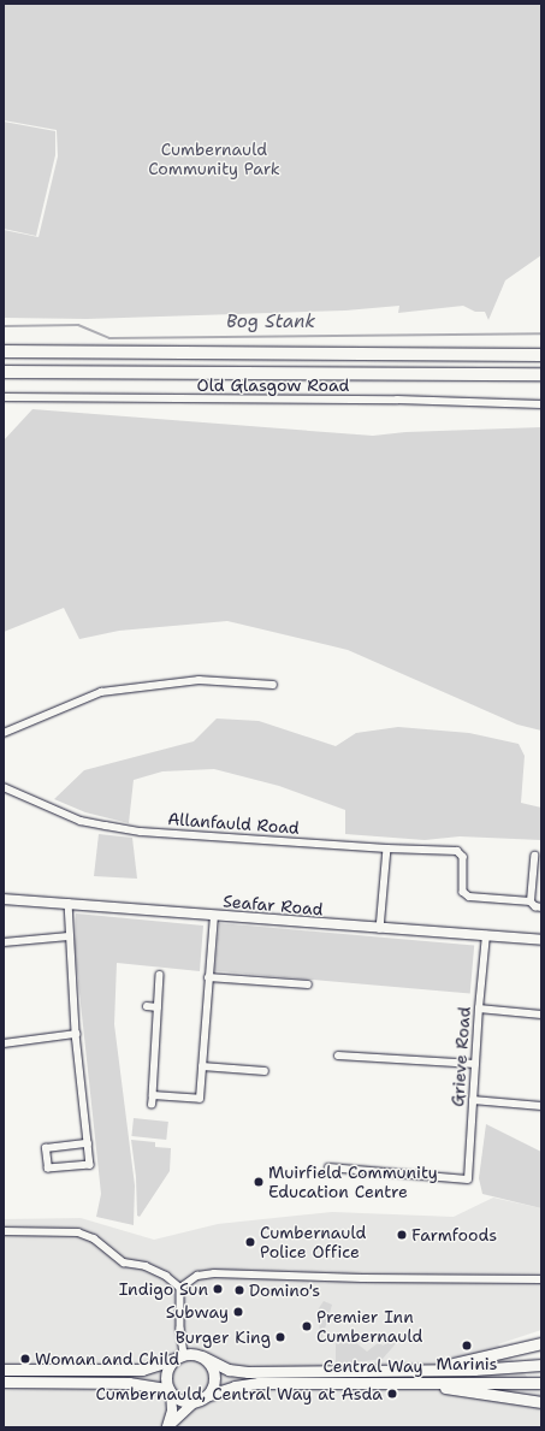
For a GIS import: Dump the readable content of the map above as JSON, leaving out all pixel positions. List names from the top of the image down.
{
  "streets": {
    "main road": ["Central Way"],
    "street": [
      "Old Glasgow Road",
      "Allanfauld Road",
      "Seafar Road",
      "Grieve Road"
    ]
  },
  "crossings": [
    ["Seafar Road", "Grieve Road"]
  ],
  "water": ["Bog Stank"],
  "parks": ["Cumbernauld Community Park"],
  "places": [
    "Muirfield Community Education Centre",
    "Farmfoods",
    "Cumbernauld Police Office",
    "Indigo Sun",
    "Domino's",
    "Subway",
    "Premier Inn Cumbernauld",
    "Burger King",
    "Marinis",
    "Woman and Child",
    "Cumbernauld, Central Way at Asda"
  ]
}
